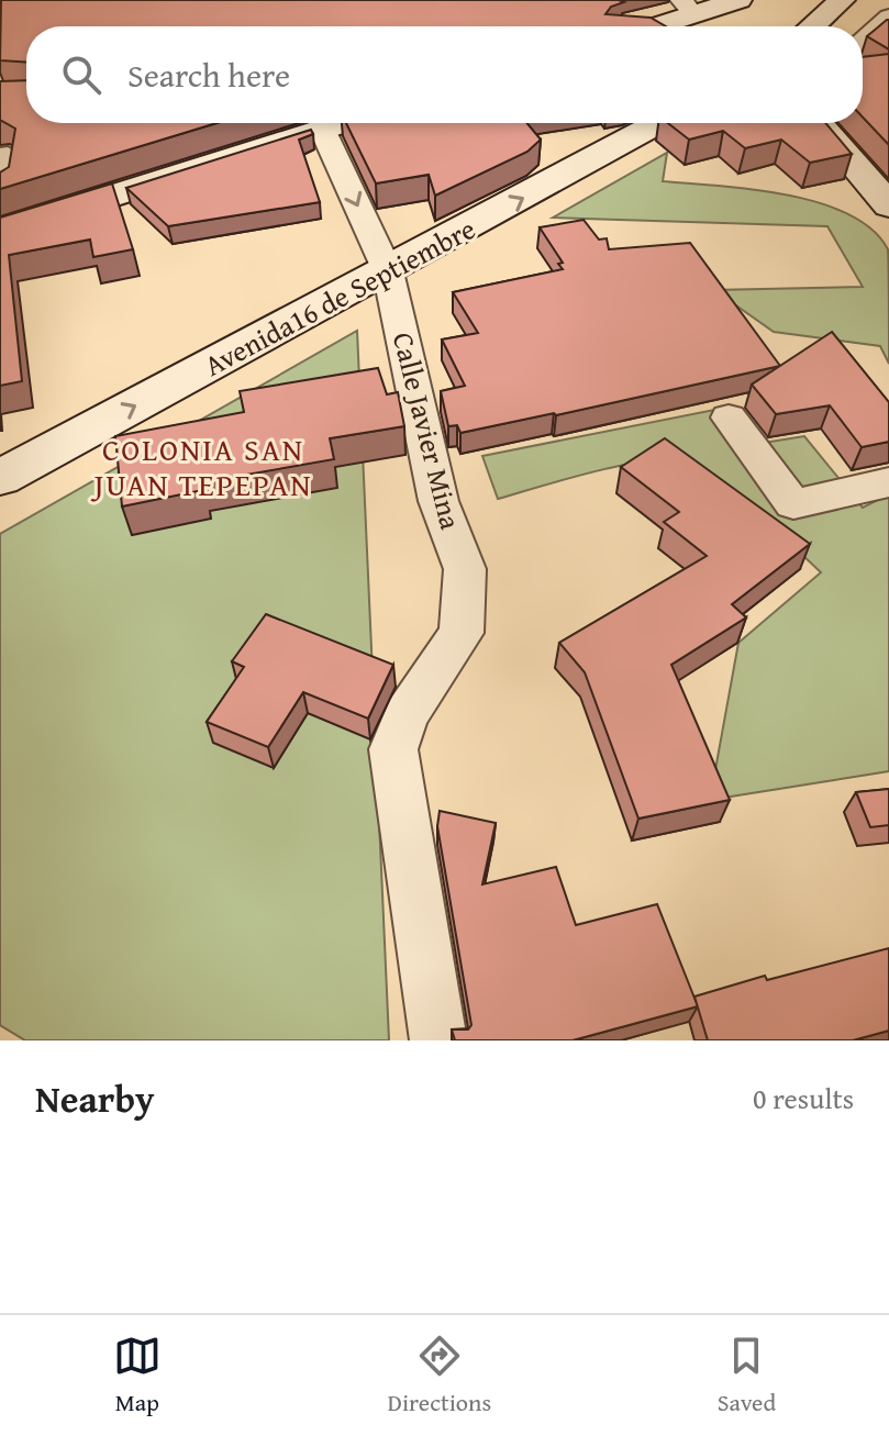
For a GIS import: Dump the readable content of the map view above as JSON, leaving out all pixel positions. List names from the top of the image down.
{
  "streets": {
    "main road": ["Avenida16 de Septiembre"],
    "street": ["Calle Javier Mina"]
  },
  "crossings": [
    ["Avenida16 de Septiembre", "Calle Javier Mina"]
  ],
  "districts": ["COLONIA SAN JUAN TEPEPAN"],
  "page": {
    "search": "Search here",
    "heading": ["Nearby", "0 results"],
    "nav": ["Map", "Directions", "Saved"]
  }
}
